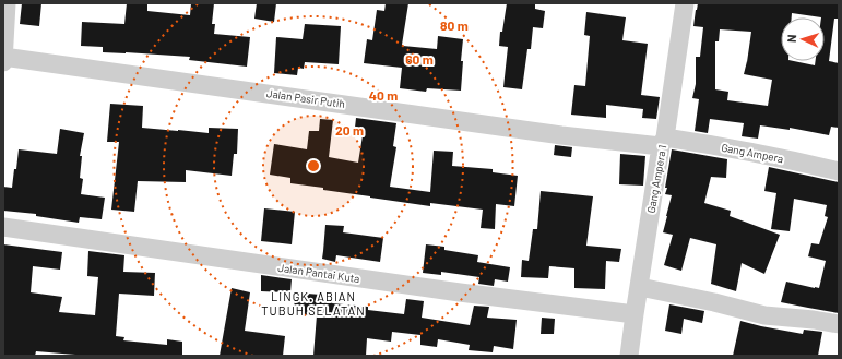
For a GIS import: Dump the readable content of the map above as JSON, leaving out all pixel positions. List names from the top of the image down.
{
  "streets": {
    "street": [
      "Jalan Pasir Putih",
      "Gang Ampera",
      "Gang Ampera 1",
      "Jalan Pantai Kuta"
    ]
  },
  "crossings": [
    ["Jalan Pasir Putih", "Gang Ampera"],
    ["Jalan Pasir Putih", "Gang Ampera 1"],
    ["Gang Ampera", "Gang Ampera 1"],
    ["Gang Ampera 1", "Jalan Pantai Kuta"]
  ],
  "districts": ["LINGK. ABIAN TUBUH SELATAN"],
  "north": "left",
  "rings": [
    "80 m",
    "60 m",
    "40 m",
    "20 m"
  ]
}
